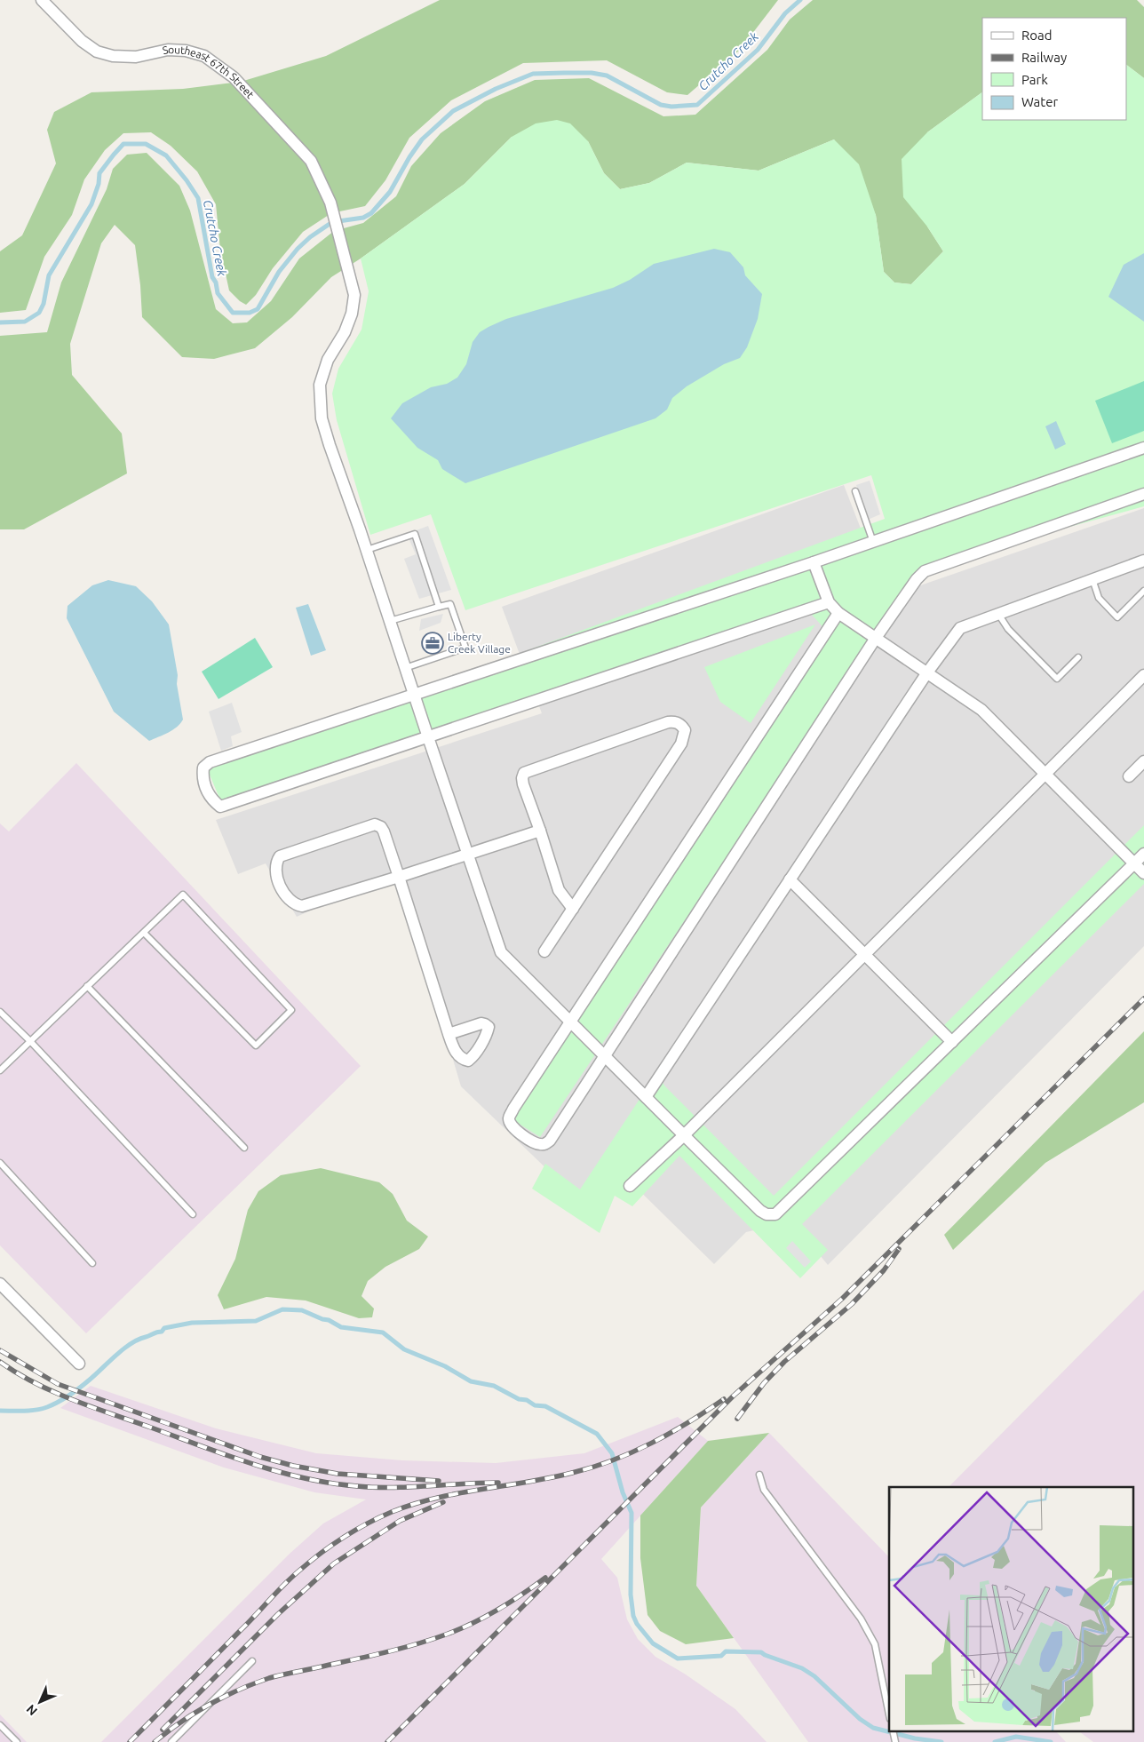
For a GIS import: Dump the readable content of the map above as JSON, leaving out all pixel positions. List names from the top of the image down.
{
  "streets": {
    "street": ["Southeast 67th Street"]
  },
  "water": ["Crutcho Creek"],
  "places": {
    "office": ["Liberty Creek Village"]
  },
  "legend": [
    "Road",
    "Railway",
    "Park",
    "Water"
  ],
  "north": "bottom left"
}
